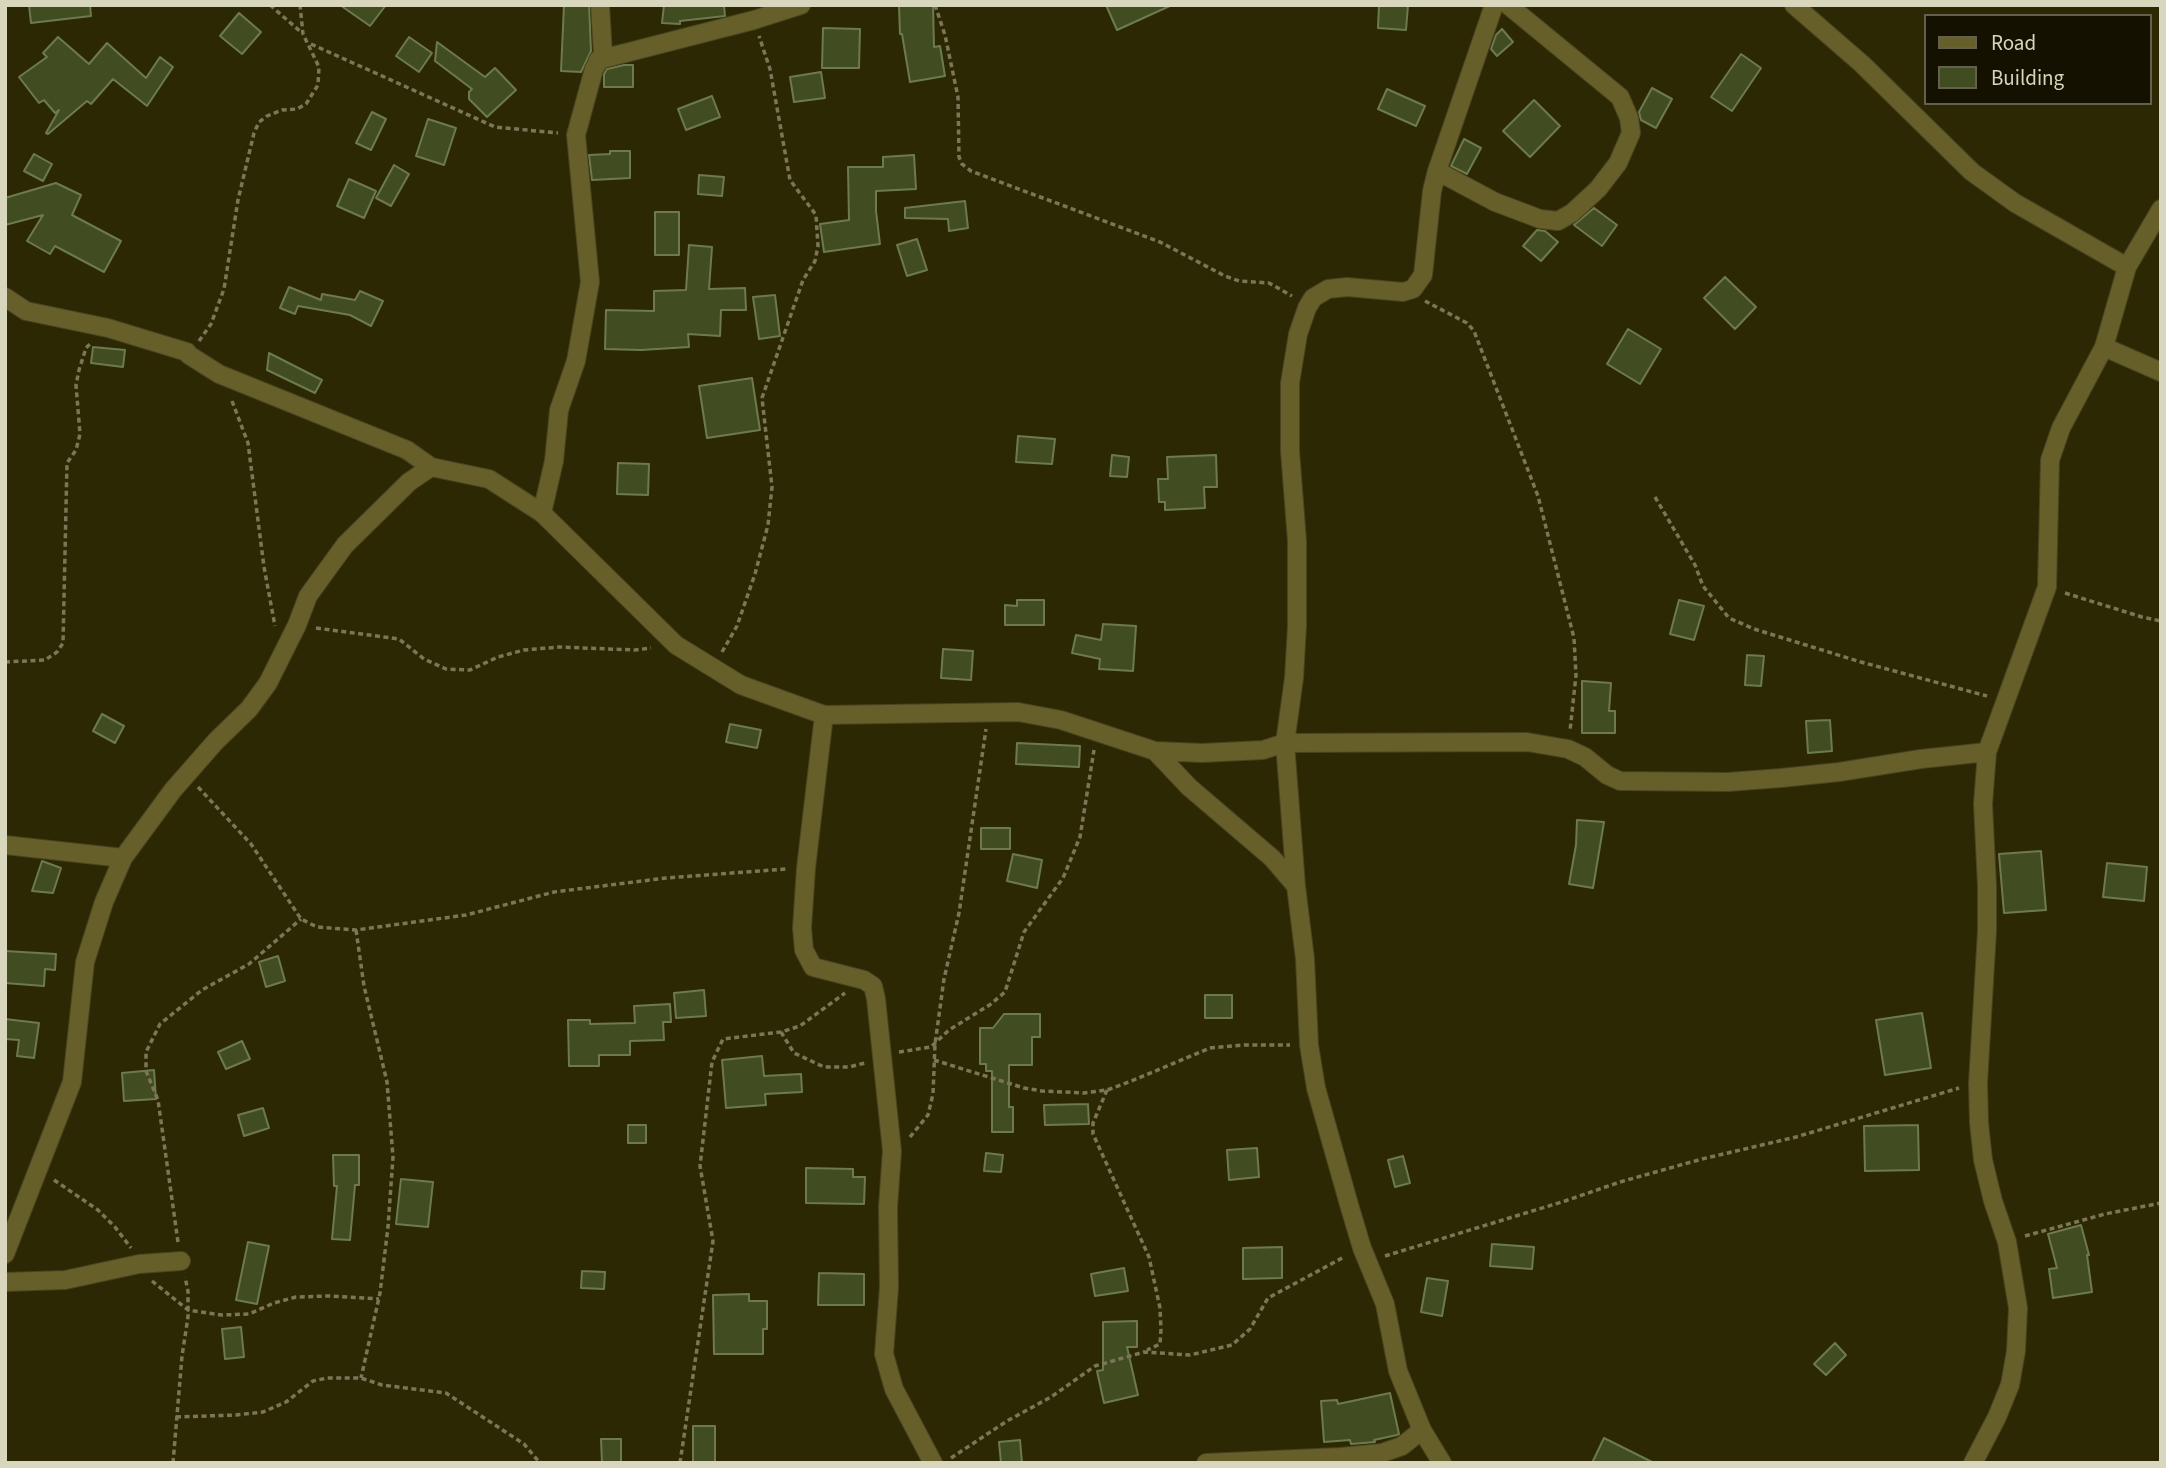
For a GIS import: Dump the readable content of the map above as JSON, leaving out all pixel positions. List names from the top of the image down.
{
  "legend": ["Road", "Building"]
}
